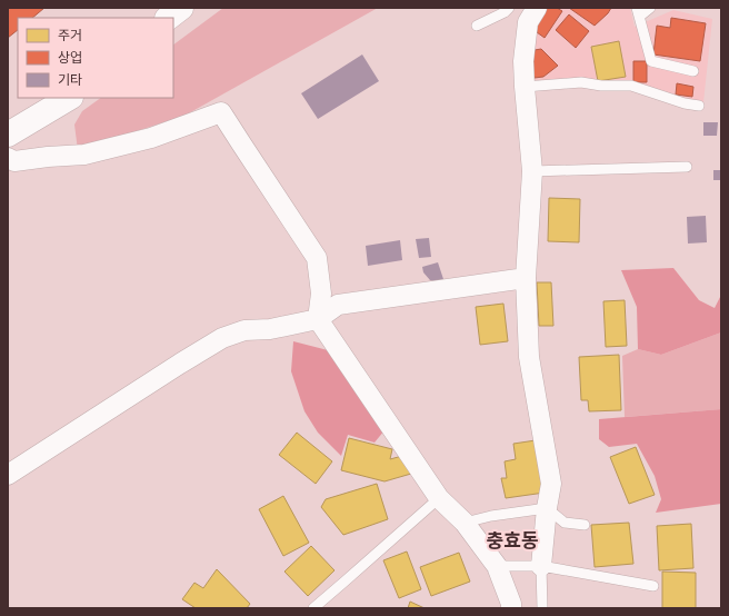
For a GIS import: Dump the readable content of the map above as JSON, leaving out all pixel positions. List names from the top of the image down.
{
  "districts": ["충효동"],
  "legend": ["주거", "상업", "기타"]
}
